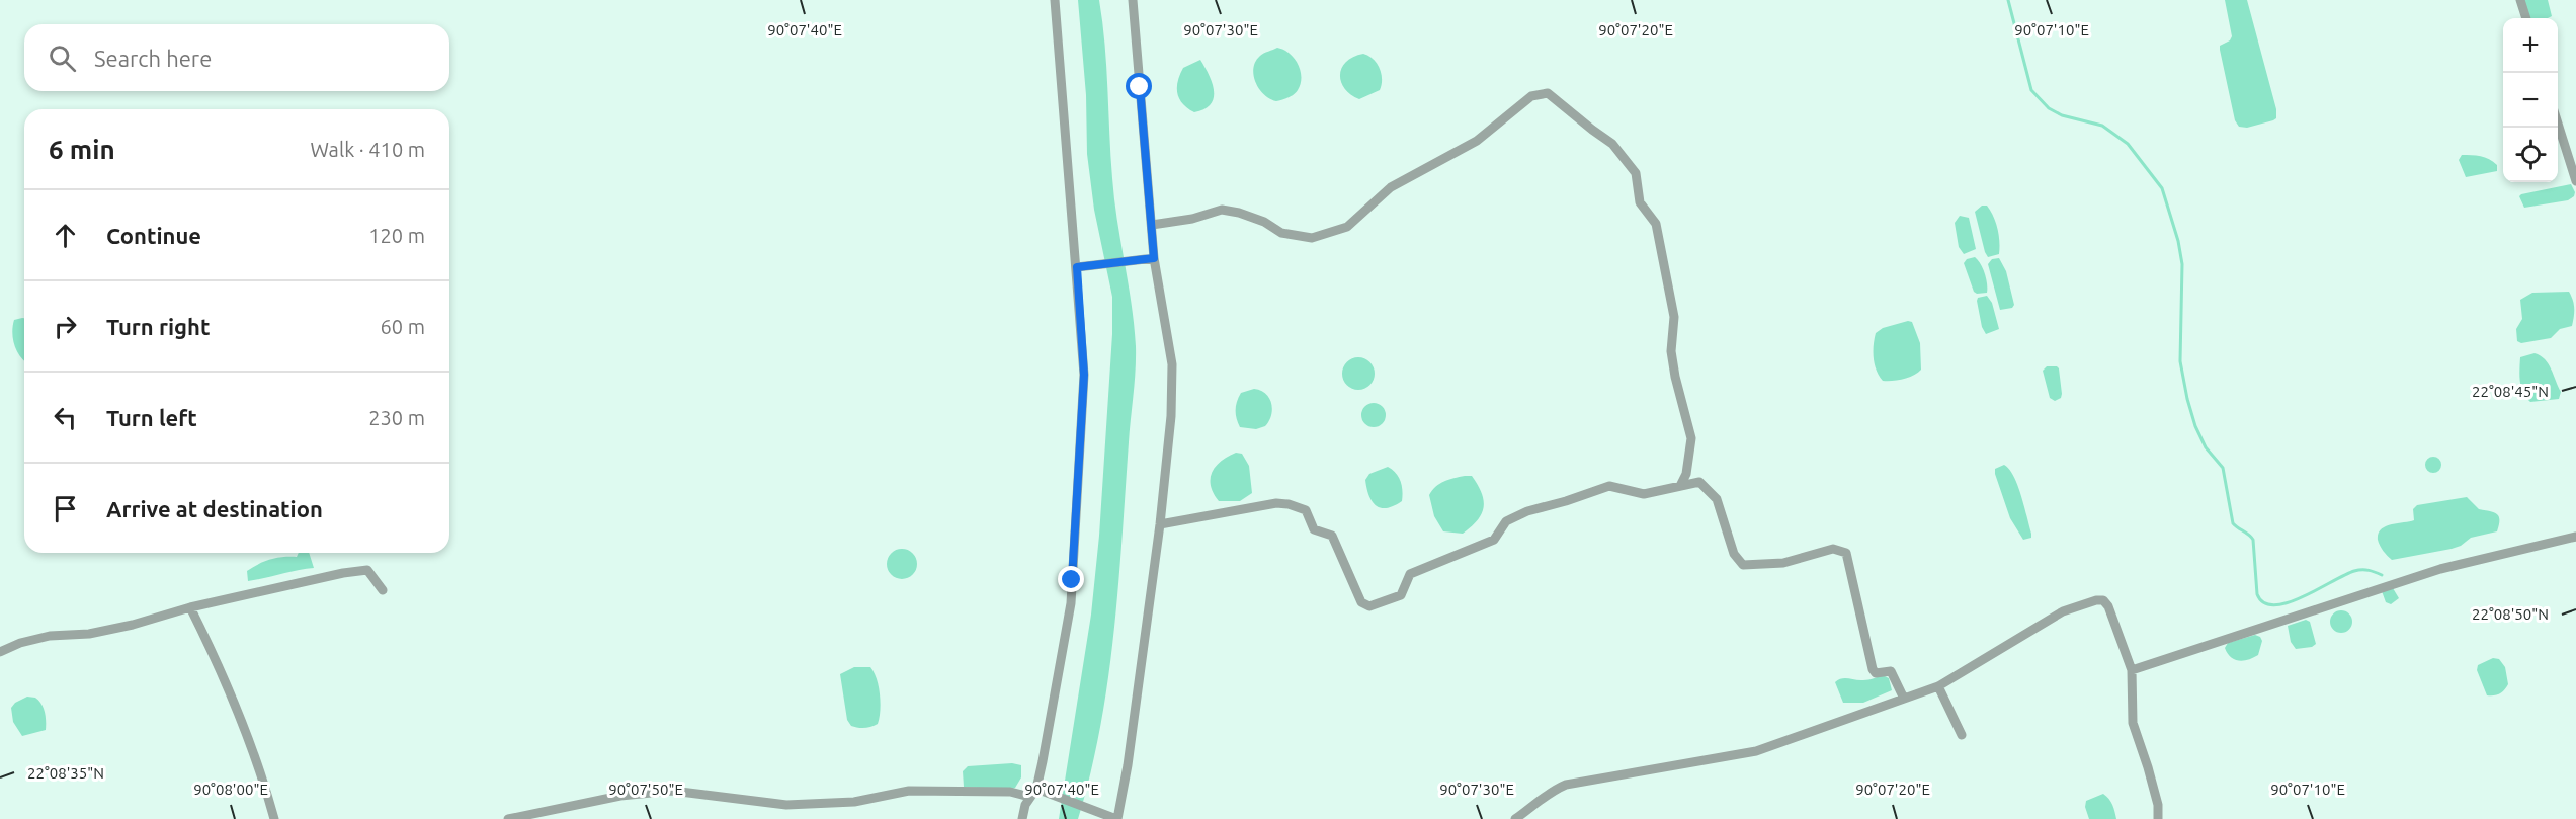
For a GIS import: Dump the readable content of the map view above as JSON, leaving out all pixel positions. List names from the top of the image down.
{
  "page": {
    "map_buttons": ["+", "−"],
    "search": "Search here",
    "heading": ["6 min", "Walk · 410 m"],
    "list": [
      ["Continue", "120 m"],
      ["Turn right", "60 m"],
      ["Turn left", "230 m"],
      "Arrive at destination"
    ]
  },
  "coordinates": [
    "90°07'20\"E",
    "90°07'40\"E",
    "90°07'30\"E",
    "90°07'10\"E",
    "22°08'45\"N",
    "22°08'50\"N",
    "22°08'35\"N",
    "90°08'00\"E",
    "90°07'50\"E"
  ]
}
